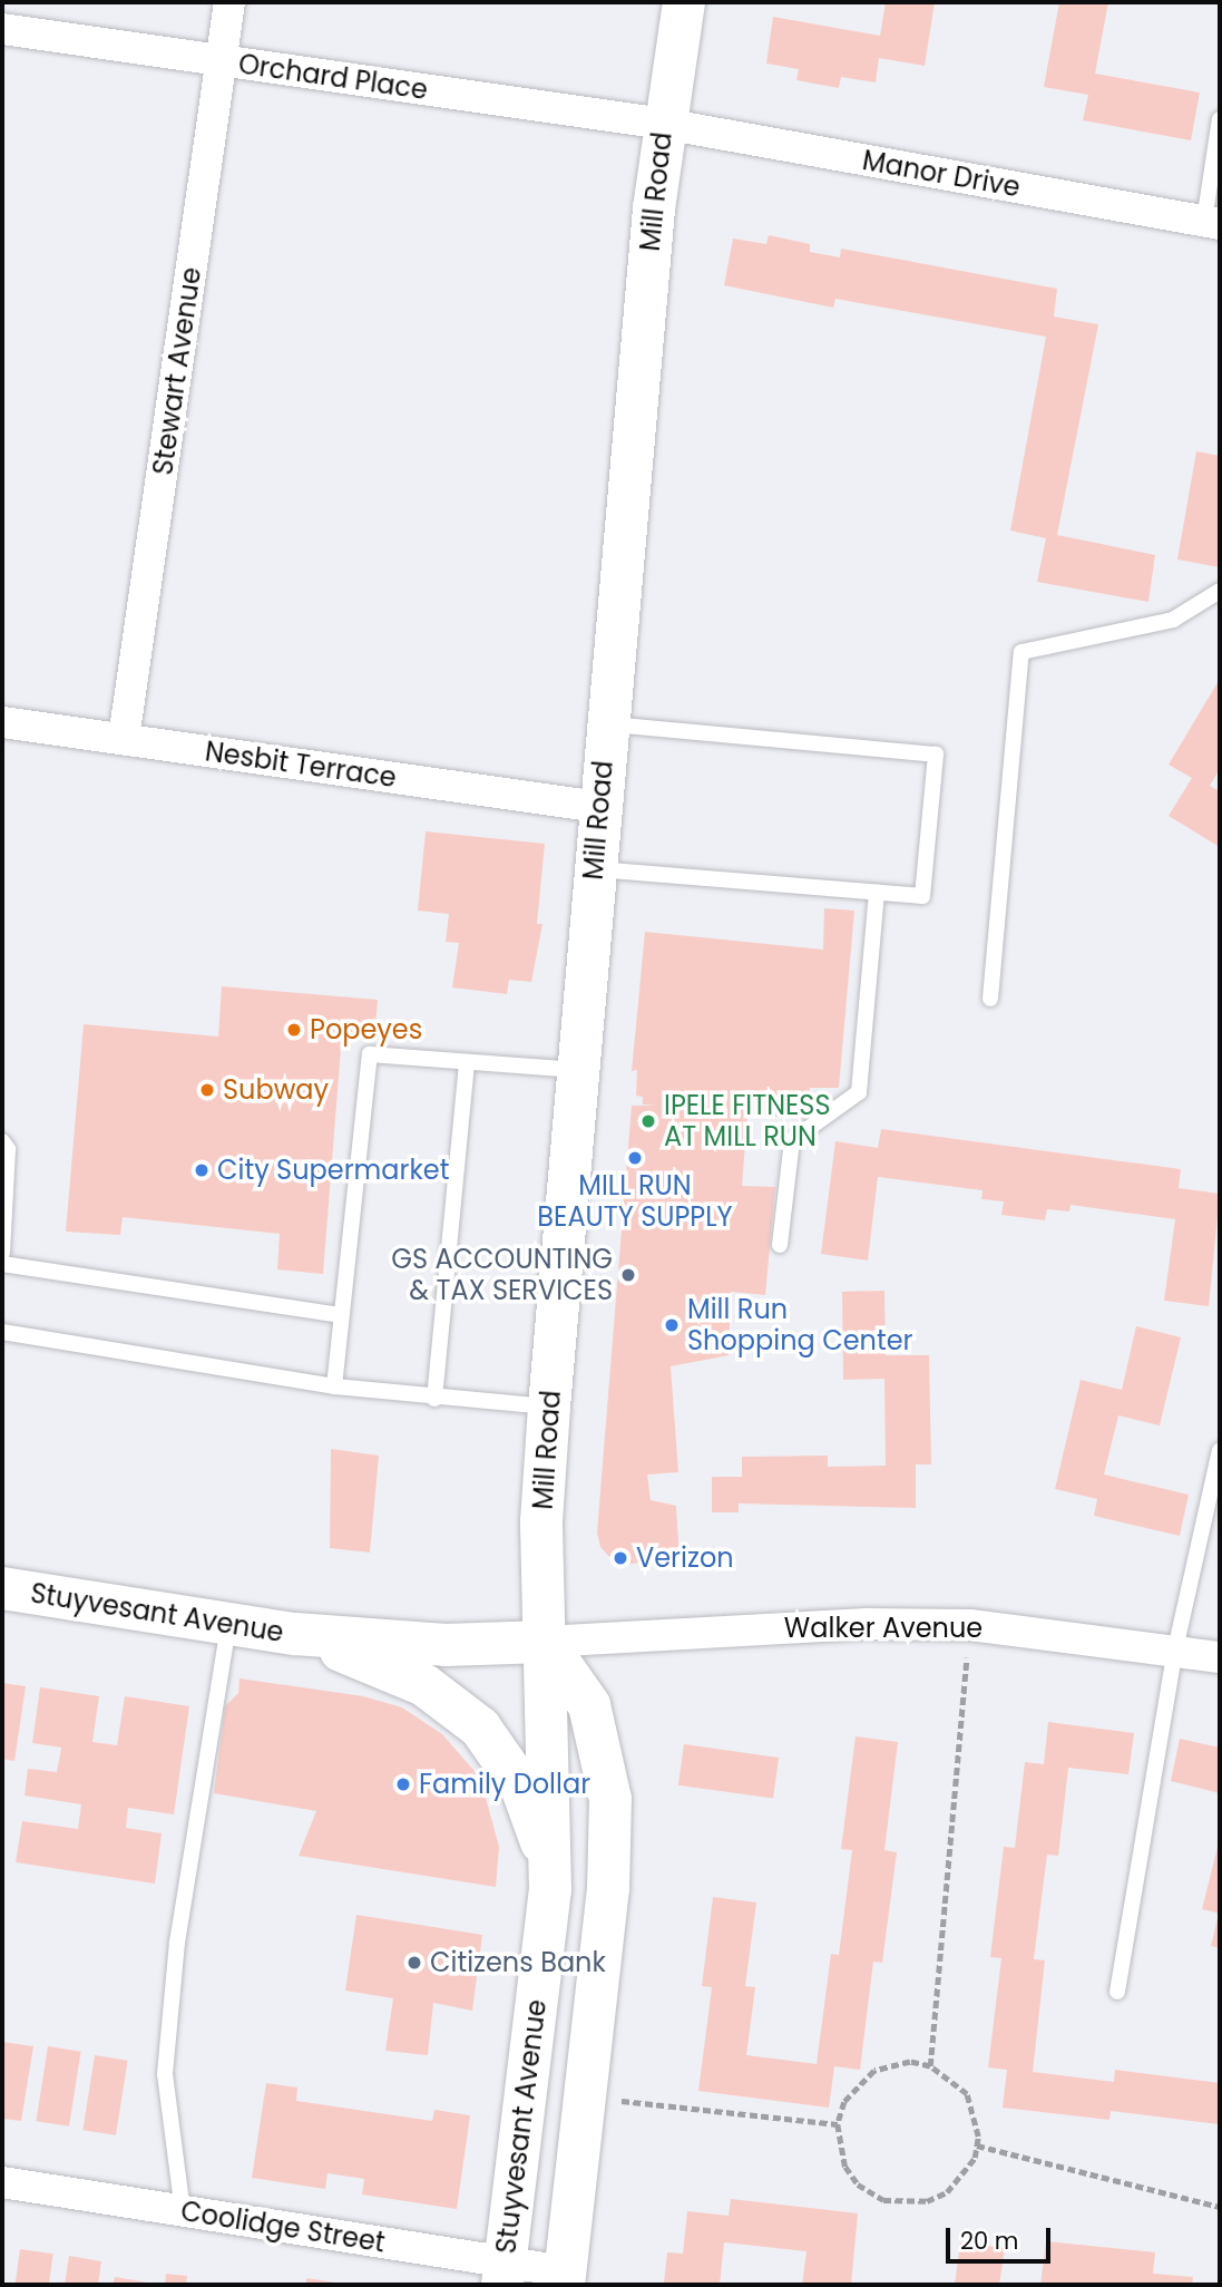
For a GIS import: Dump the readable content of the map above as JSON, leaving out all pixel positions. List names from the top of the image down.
{
  "streets": {
    "main road": ["Mill Road", "Stuyvesant Avenue"],
    "street": [
      "Orchard Place",
      "Manor Drive",
      "Stewart Avenue",
      "Nesbit Terrace",
      "Walker Avenue",
      "Coolidge Street"
    ]
  },
  "crossings": [
    ["Orchard Place", "Manor Drive"],
    ["Orchard Place", "Mill Road"],
    ["Orchard Place", "Stewart Avenue"],
    ["Manor Drive", "Mill Road"],
    ["Mill Road", "Nesbit Terrace"],
    ["Mill Road", "Stuyvesant Avenue"],
    ["Mill Road", "Walker Avenue"],
    ["Stewart Avenue", "Nesbit Terrace"],
    ["Stuyvesant Avenue", "Walker Avenue"],
    ["Stuyvesant Avenue", "Coolidge Street"]
  ],
  "places": [
    "Popeyes",
    "Subway",
    "IPELE FITNESS AT MILL RUN",
    "MILL RUN BEAUTY SUPPLY",
    "City Supermarket",
    "GS ACCOUNTING & TAX SERVICES",
    "Mill Run Shopping Center",
    "Verizon",
    "Family Dollar",
    "Citizens Bank"
  ],
  "scale_bar": "20 m"
}
